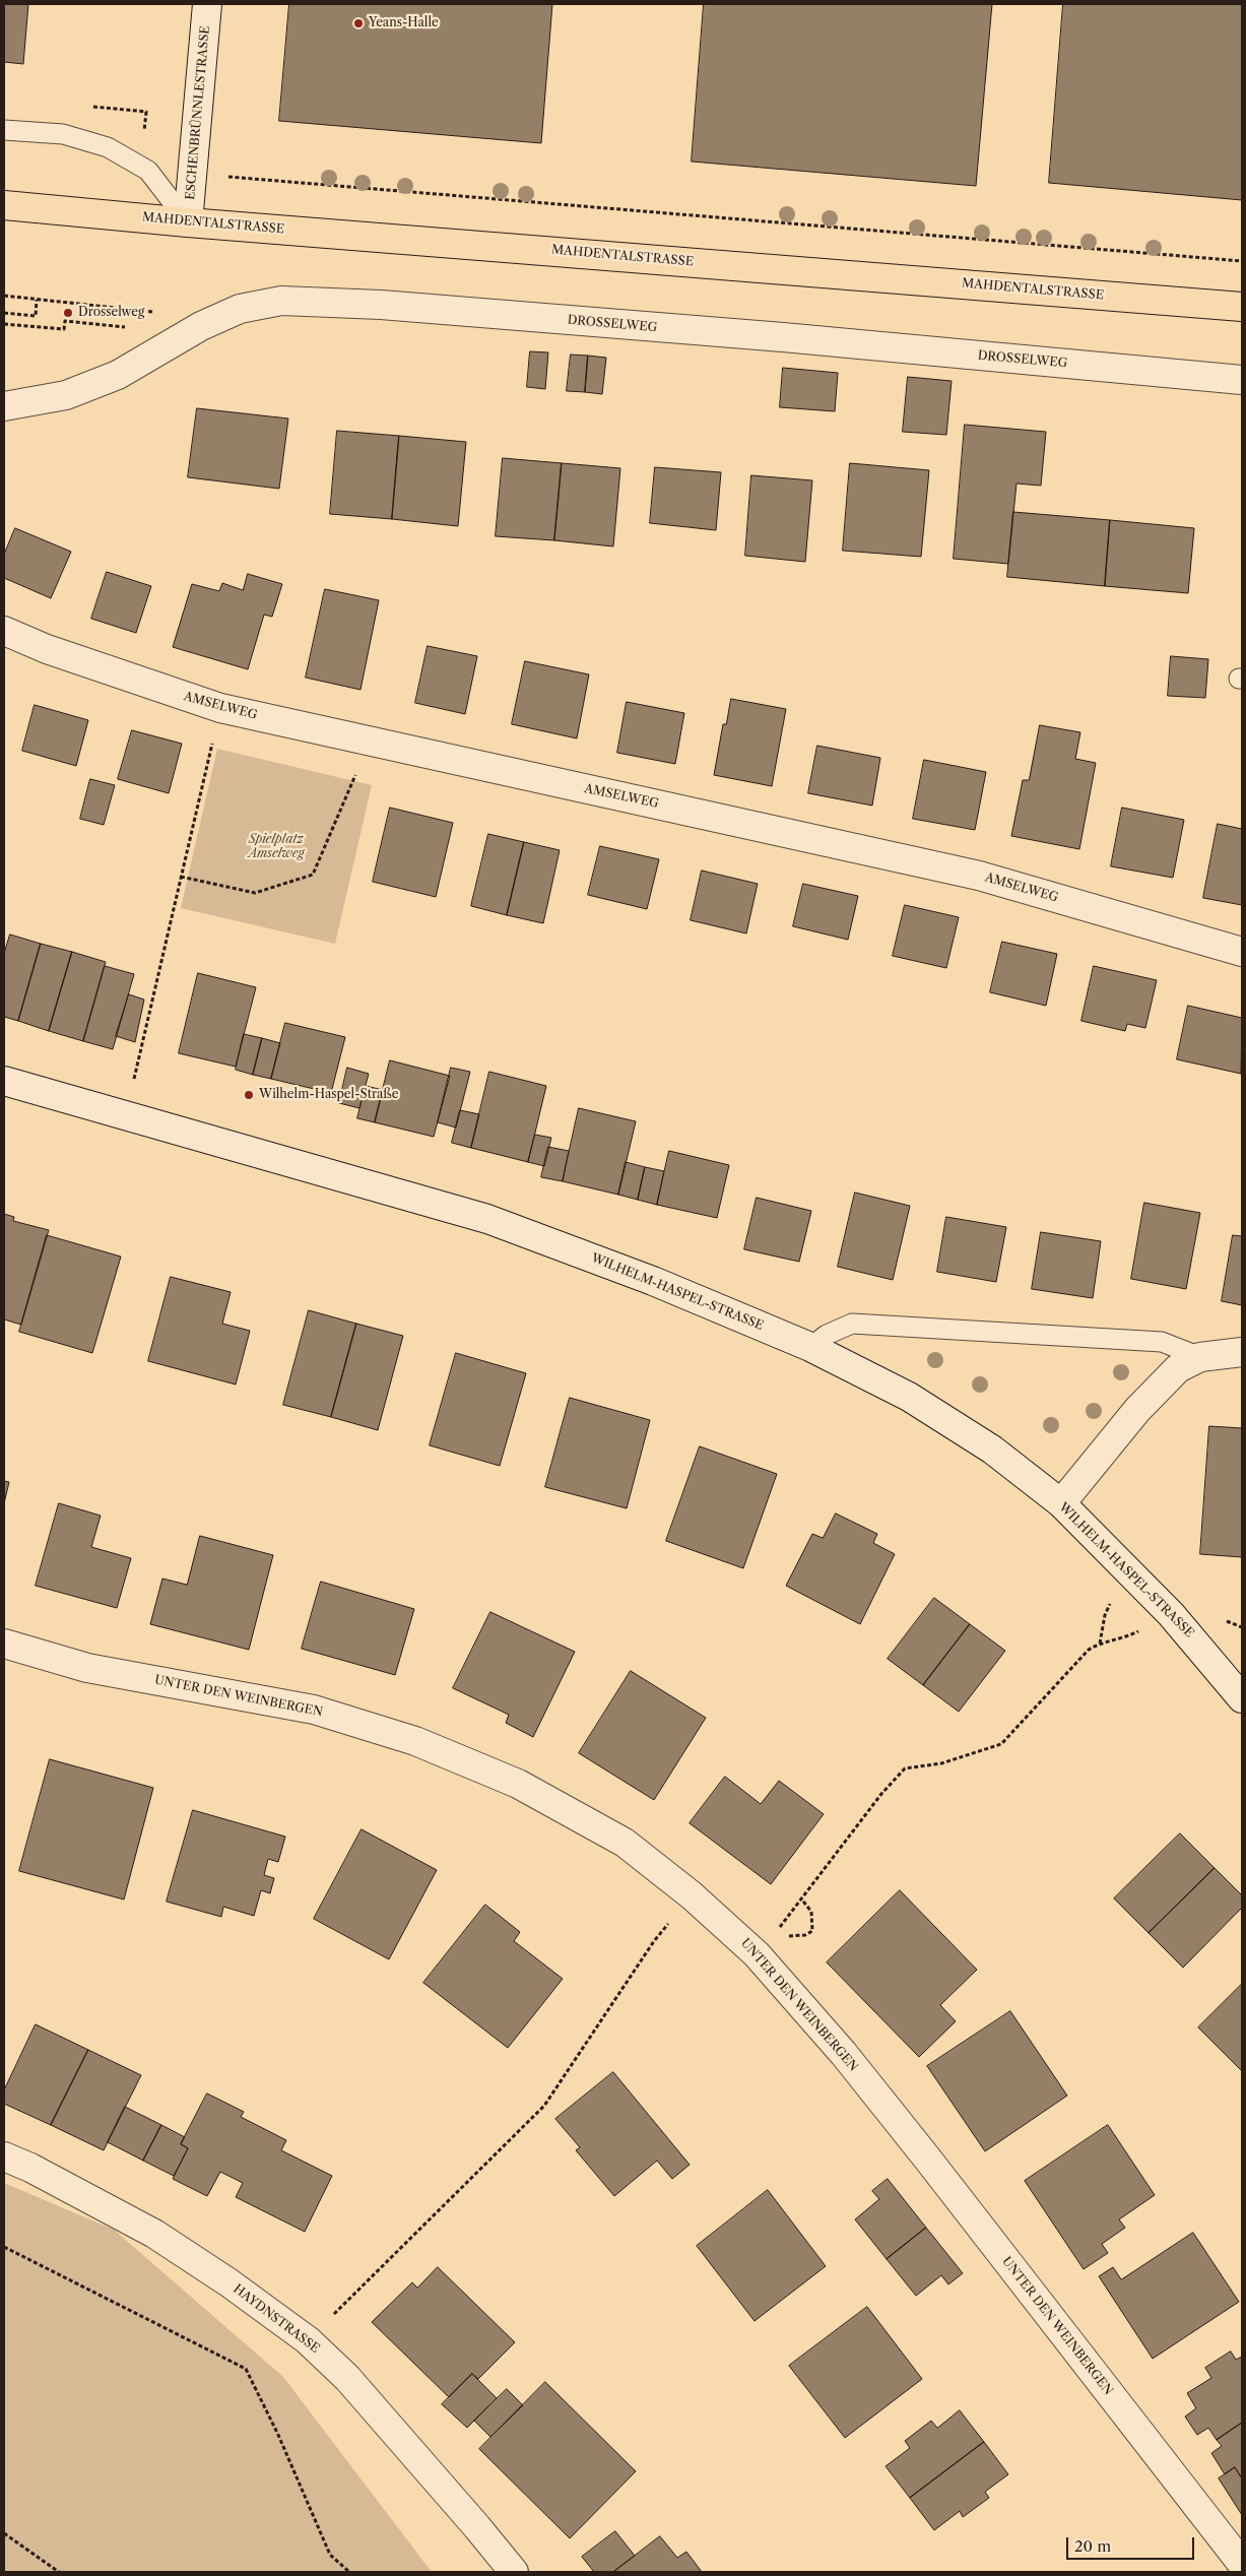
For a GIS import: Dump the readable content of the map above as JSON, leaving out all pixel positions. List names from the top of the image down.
{
  "streets": {
    "main road": ["MAHDENTALSTRASSE"],
    "street": [
      "ESCHENBRÜNNLESTRASSE",
      "DROSSELWEG",
      "AMSELWEG",
      "WILHELM-HASPEL-STRASSE",
      "UNTER DEN WEINBERGEN",
      "HAYDNSTRASSE"
    ]
  },
  "crossings": [
    ["ESCHENBRÜNNLESTRASSE", "MAHDENTALSTRASSE"]
  ],
  "parks": ["Spielplatz Amselweg"],
  "places": ["Yeans-Halle", "Drosselweg", "Wilhelm-Haspel-Straße"],
  "scale_bar": "20 m"
}
